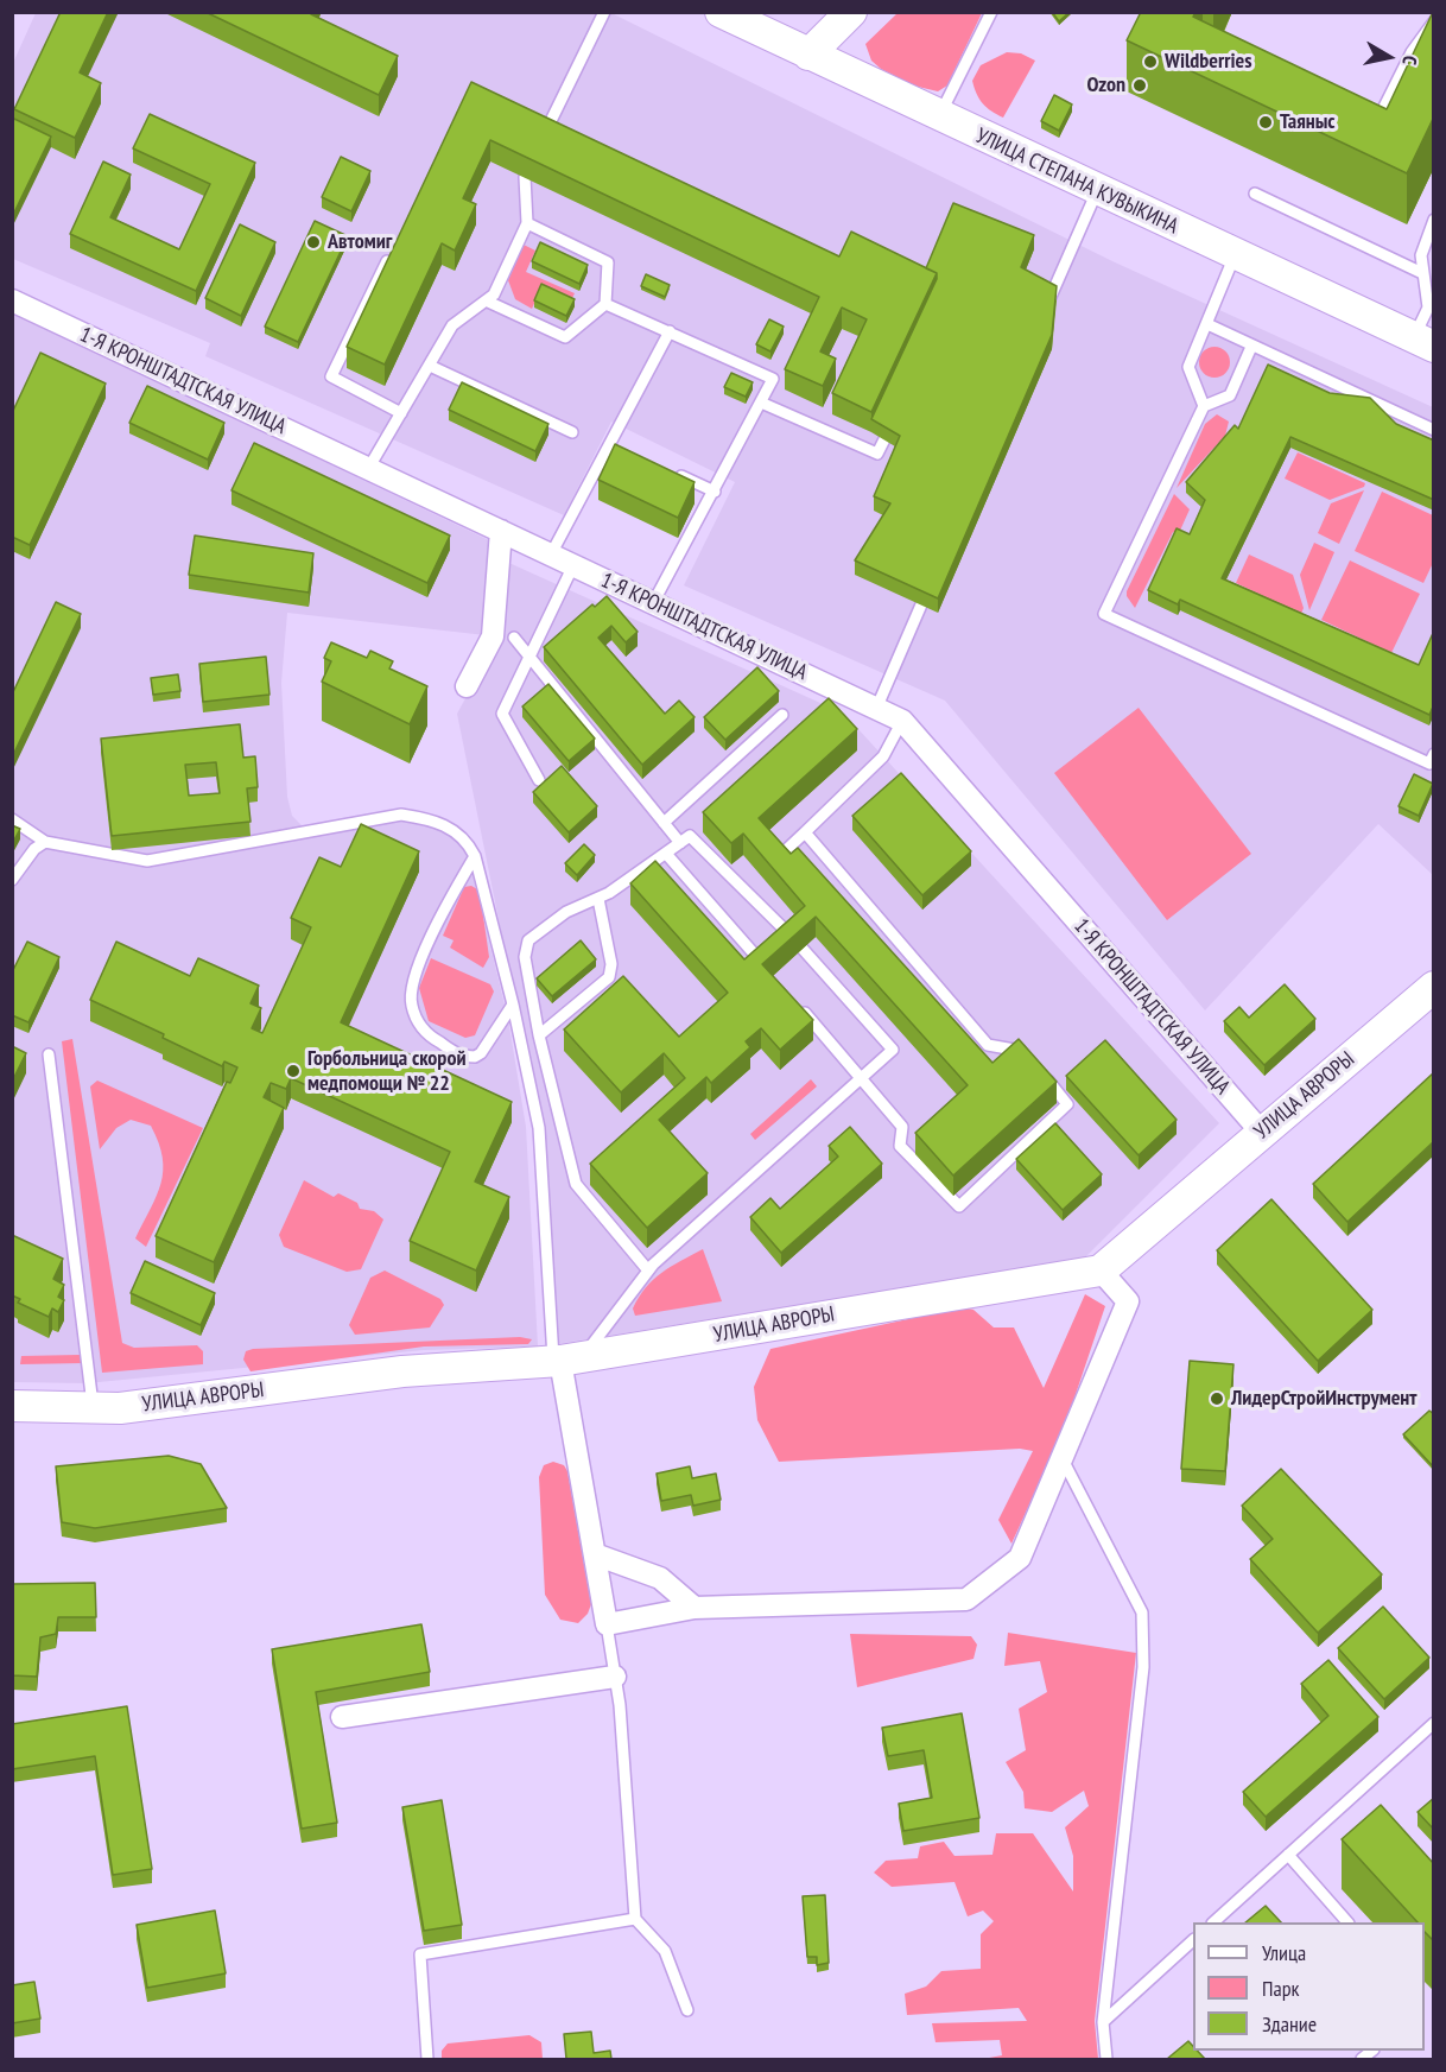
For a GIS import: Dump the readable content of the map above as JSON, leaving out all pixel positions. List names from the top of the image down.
{
  "streets": {
    "street": ["УЛИЦА СТЕПАНА КУВЫКИНА", "1-Я КРОНШТАДТСКАЯ УЛИЦА", "УЛИЦА АВРОРЫ"]
  },
  "crossings": [
    ["1-Я КРОНШТАДТСКАЯ УЛИЦА", "УЛИЦА АВРОРЫ"]
  ],
  "places": [
    "Wildberries",
    "Ozon",
    "Таяныс",
    "Автомиг",
    "Горбольница скорой медпомощи № 22",
    "ЛидерСтройИнструмент"
  ],
  "legend": ["Улица", "Парк", "Здание"],
  "north": "right"
}
